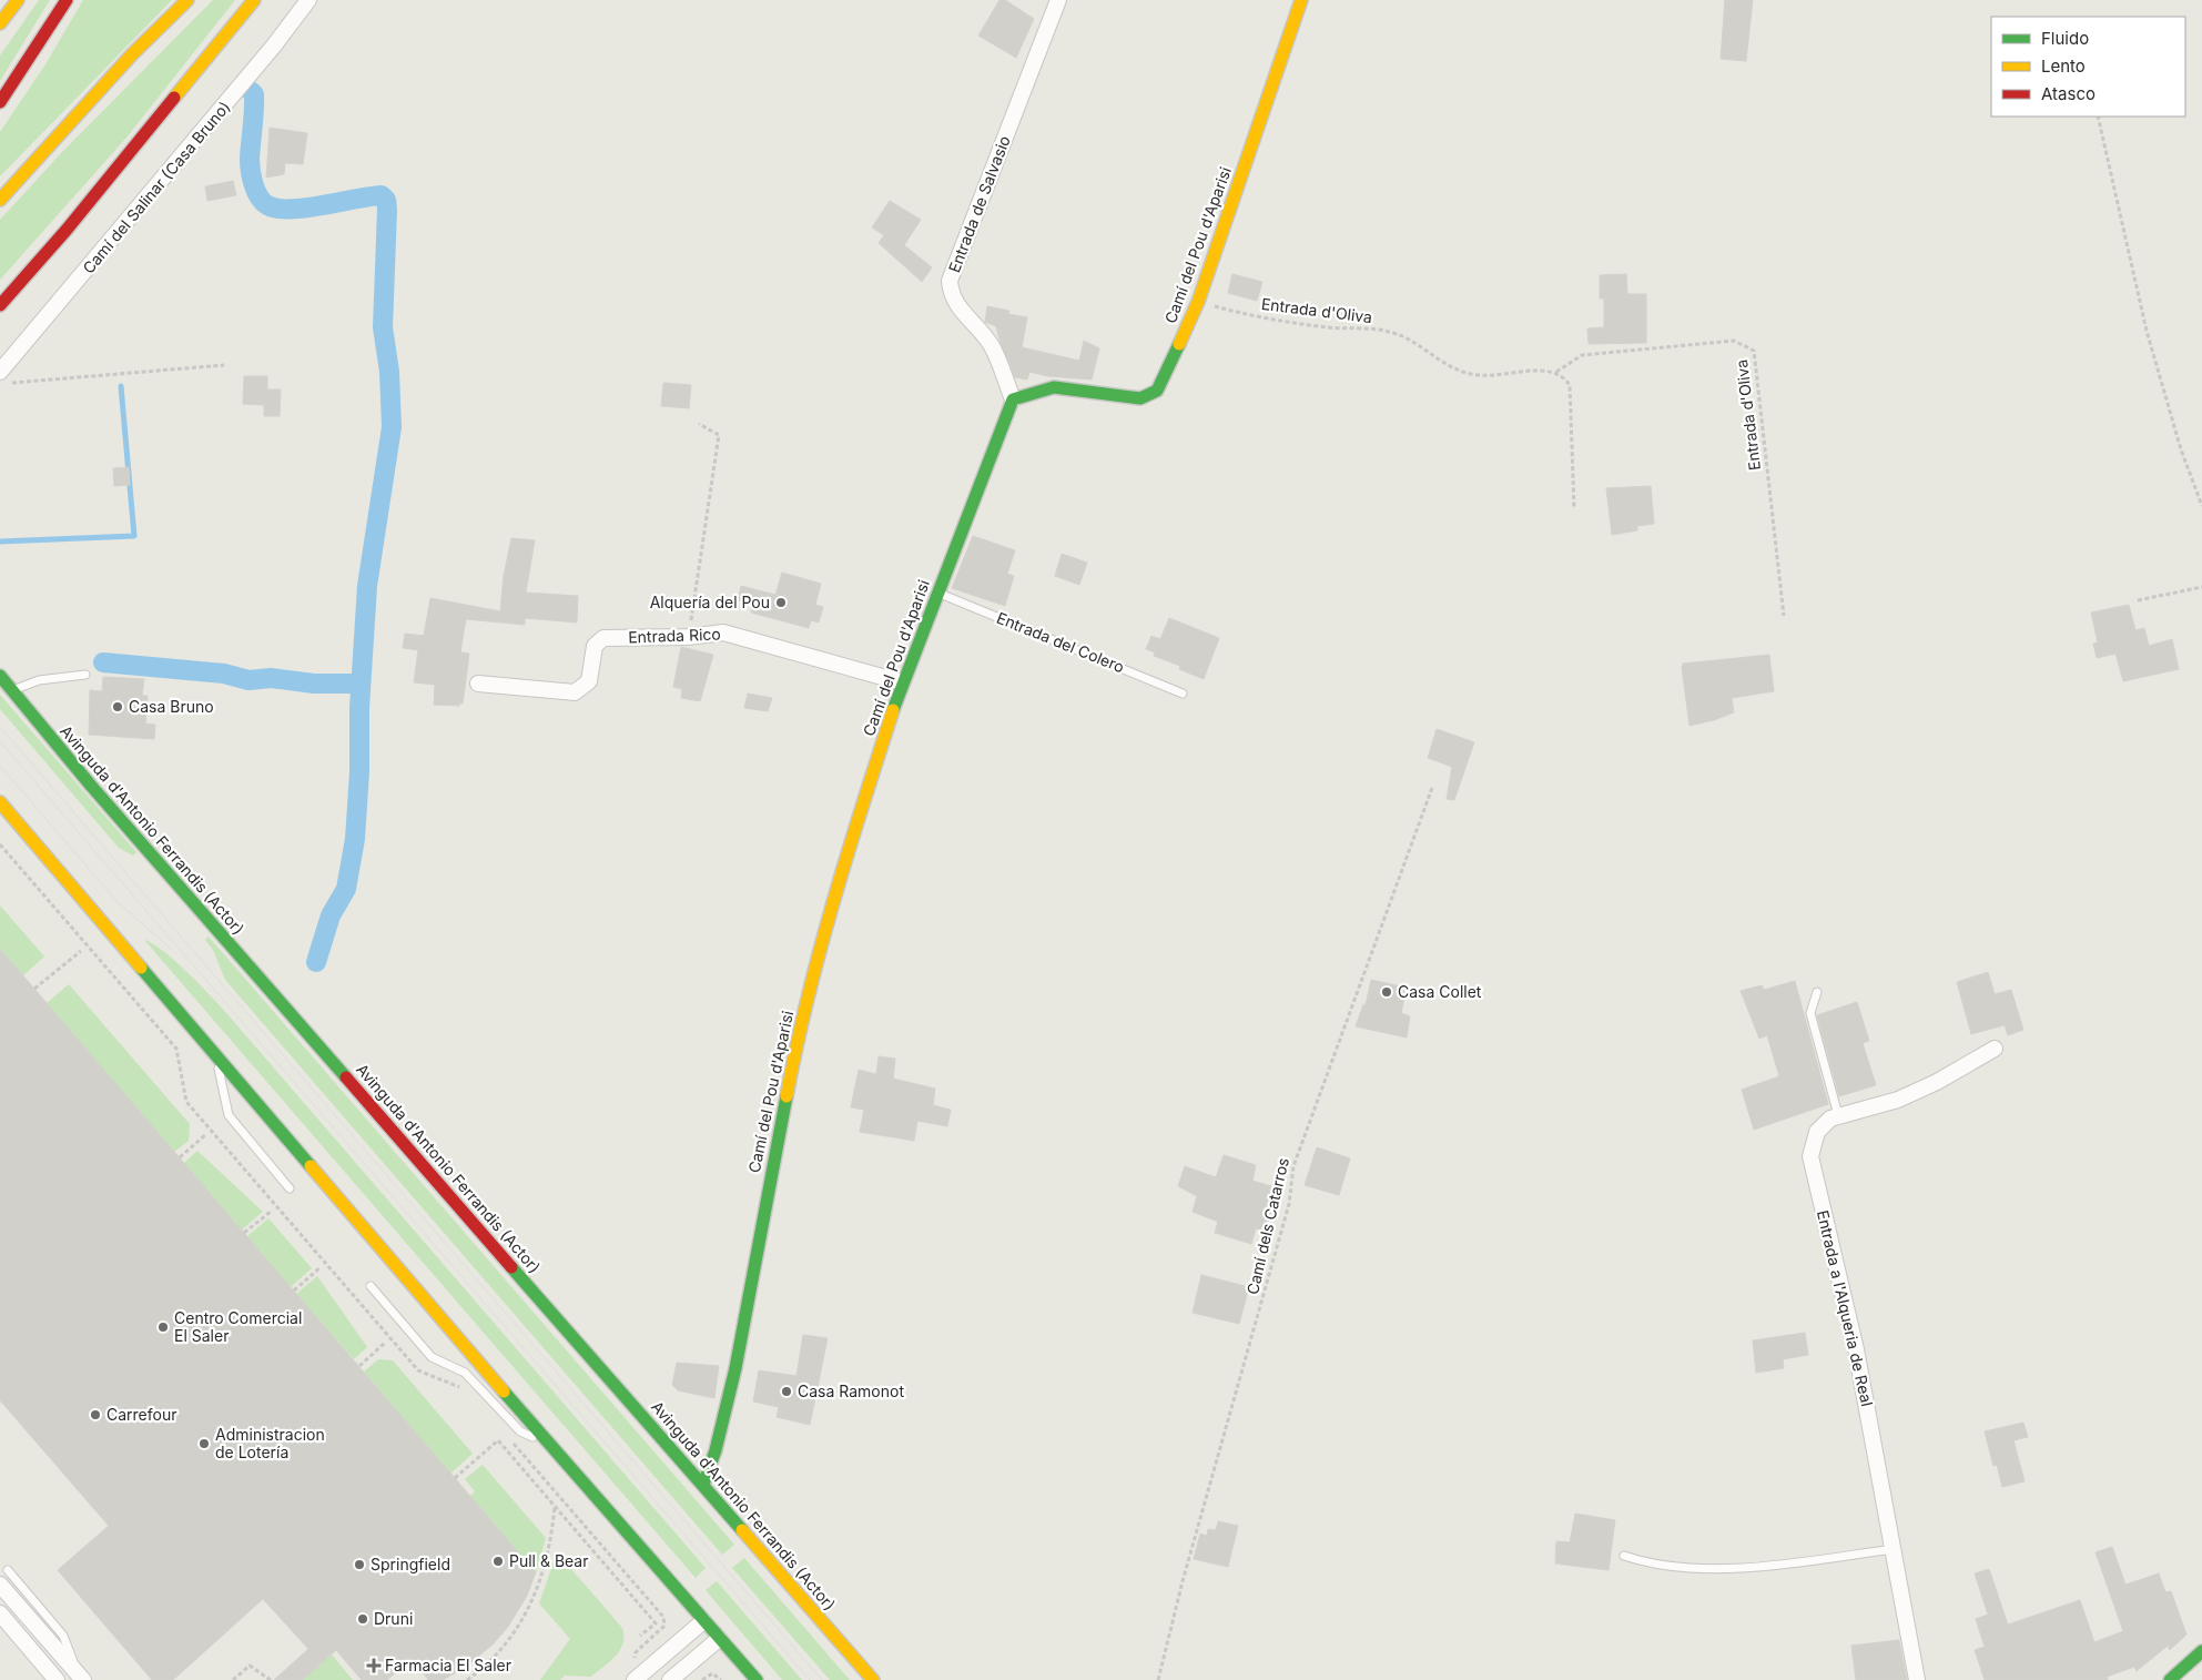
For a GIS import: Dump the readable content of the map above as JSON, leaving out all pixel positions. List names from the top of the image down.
{
  "streets": {
    "main road": ["Camí del Pou d'Aparisi", "Avinguda d'Antonio Ferrandis (Actor)"],
    "street": [
      "Camí del Salinar (Casa Bruno)",
      "Entrada de Salvasio",
      "Entrada Rico",
      "Entrada a l'Alqueria de Real"
    ],
    "lane": ["Entrada del Colero"],
    "path": ["Entrada d'Oliva", "Camí dels Catarros"]
  },
  "crossings": [
    ["Entrada de Salvasio", "Camí del Pou d'Aparisi"],
    ["Camí del Pou d'Aparisi", "Entrada d'Oliva"],
    ["Camí del Pou d'Aparisi", "Entrada Rico"],
    ["Camí del Pou d'Aparisi", "Entrada del Colero"],
    ["Camí del Pou d'Aparisi", "Avinguda d'Antonio Ferrandis (Actor)"]
  ],
  "places": {
    "other": [
      "Alquería del Pou",
      "Casa Bruno",
      "Casa Collet",
      "Centro Comercial El Saler",
      "Casa Ramonot",
      "Carrefour",
      "Administracion de Lotería",
      "Pull & Bear",
      "Springfield",
      "Druni"
    ],
    "health": ["Farmacia El Saler"]
  },
  "legend": ["Fluido", "Lento", "Atasco"]
}
